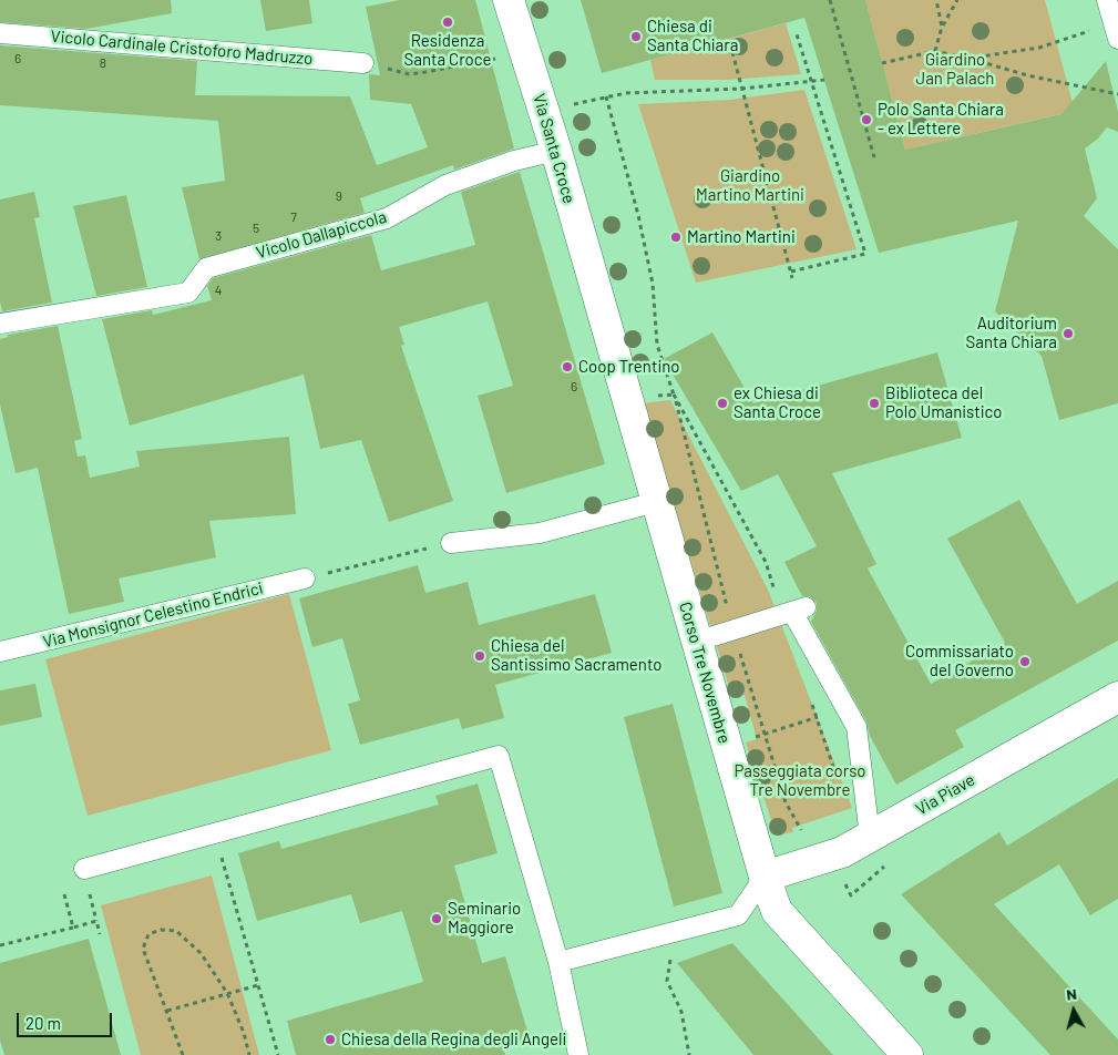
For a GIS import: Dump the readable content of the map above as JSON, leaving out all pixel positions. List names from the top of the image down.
{
  "streets": {
    "street": ["Via Santa Croce", "Corso Tre Novembre", "Via Piave"],
    "lane": ["Vicolo Cardinale Cristoforo Madruzzo", "Vicolo Dallapiccola", "Via Monsignor Celestino Endrici"]
  },
  "crossings": [
    ["Via Santa Croce", "Vicolo Dallapiccola"],
    ["Via Santa Croce", "Corso Tre Novembre"],
    ["Corso Tre Novembre", "Via Piave"]
  ],
  "parks": ["Giardino Jan Palach", "Giardino Martino Martini", "Passeggiata corso Tre Novembre"],
  "places": [
    "Residenza Santa Croce",
    "Chiesa di Santa Chiara",
    "Polo Santa Chiara - ex Lettere",
    "Martino Martini",
    "Auditorium Santa Chiara",
    "Coop Trentino",
    "ex Chiesa di Santa Croce",
    "Biblioteca del Polo Umanistico",
    "Chiesa del Santissimo Sacramento",
    "Commissariato del Governo",
    "Seminario Maggiore",
    "Chiesa della Regina degli Angeli"
  ],
  "house_numbers": [
    "6",
    "8",
    "9",
    "7",
    "5",
    "3",
    "4",
    "6"
  ],
  "scale_bar": "20 m",
  "north": "top"
}
